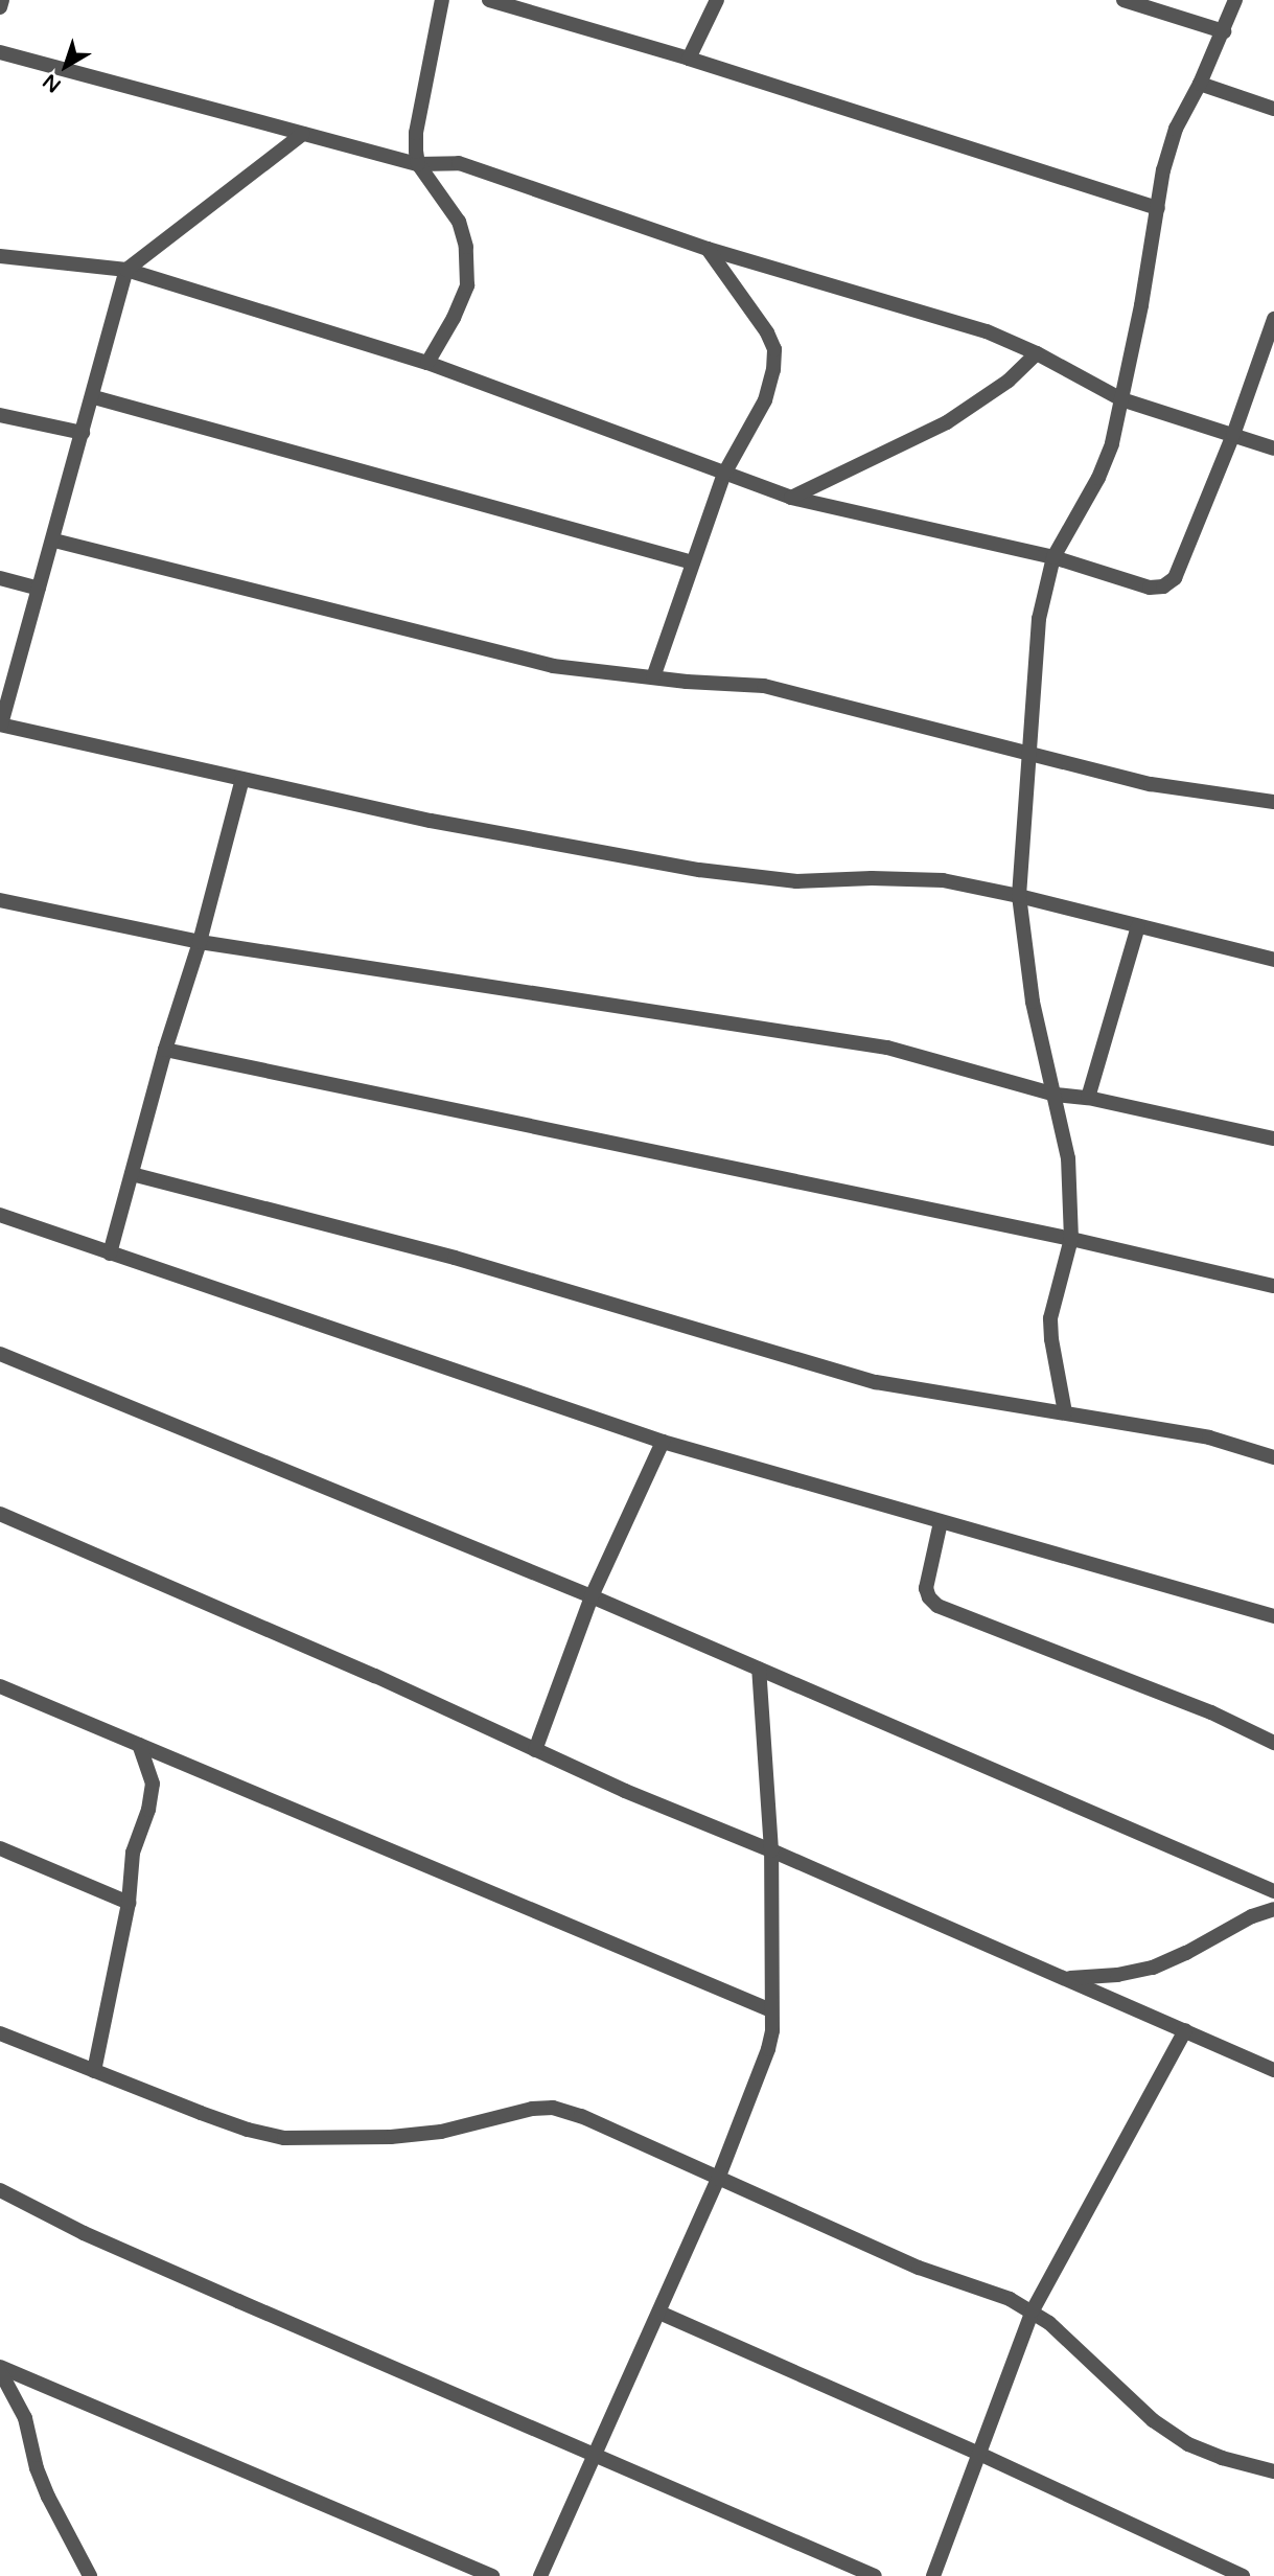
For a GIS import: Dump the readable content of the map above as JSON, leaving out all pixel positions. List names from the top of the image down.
{
  "north": "bottom left"
}
